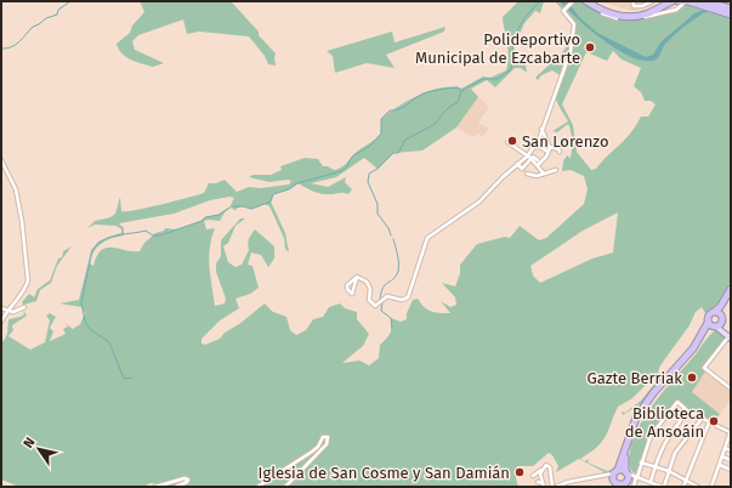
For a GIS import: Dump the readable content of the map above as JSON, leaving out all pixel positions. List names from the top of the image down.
{
  "places": [
    "Polideportivo Municipal de Ezcabarte",
    "San Lorenzo",
    "Gazte Berriak",
    "Biblioteca de Ansoáin",
    "Iglesia de San Cosme y San Damián"
  ],
  "north": "top left"
}
